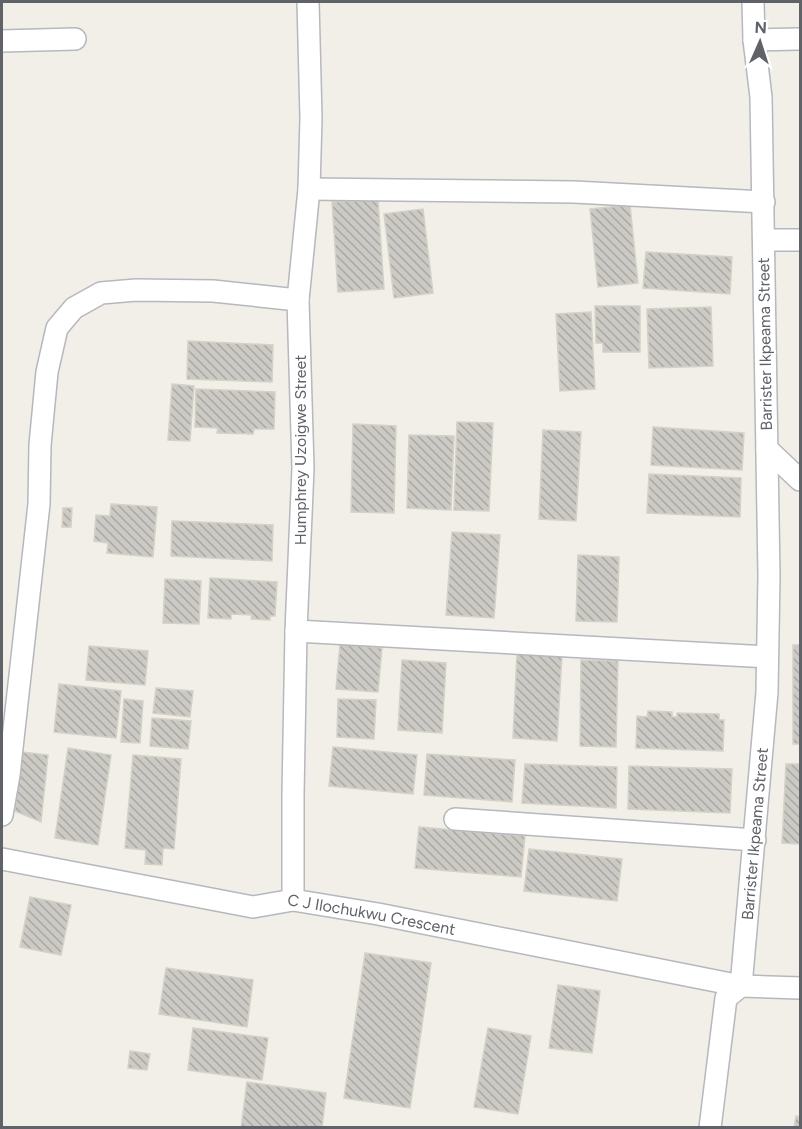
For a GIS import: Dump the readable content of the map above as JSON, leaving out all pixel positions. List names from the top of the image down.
{
  "streets": {
    "street": ["Barrister Ikpeama Street", "Humphrey Uzoigwe Street", "C J Ilochukwu Crescent"]
  },
  "crossings": [
    ["Barrister Ikpeama Street", "C J Ilochukwu Crescent"],
    ["Humphrey Uzoigwe Street", "C J Ilochukwu Crescent"]
  ],
  "north": "top"
}
